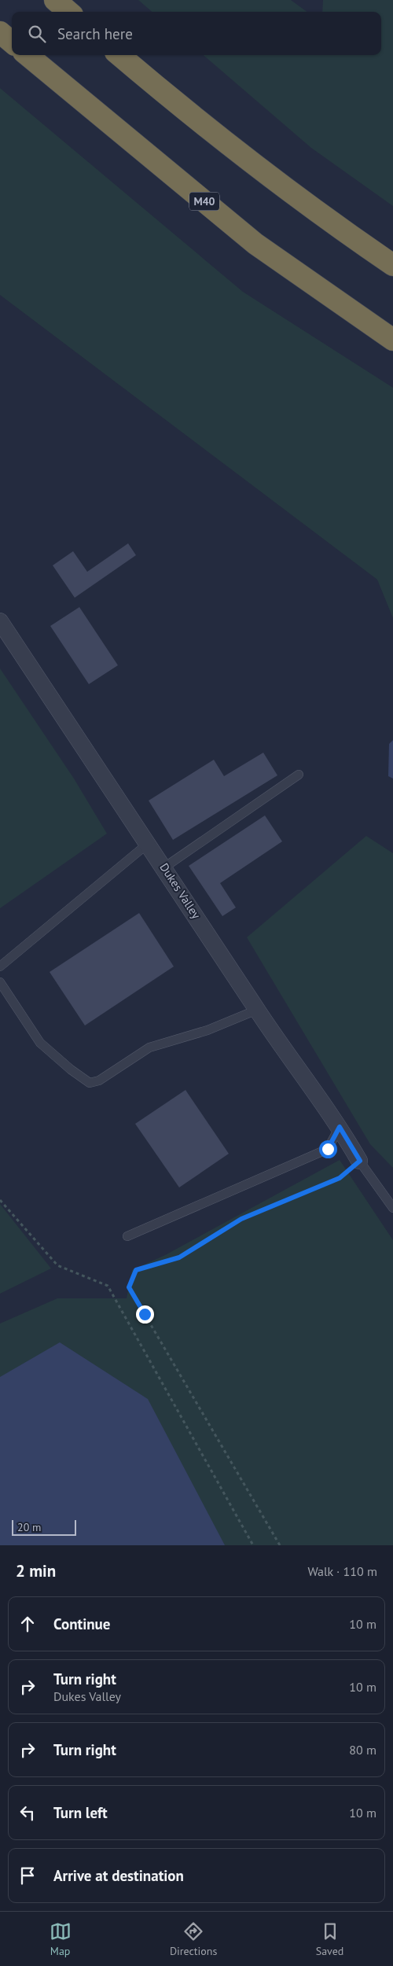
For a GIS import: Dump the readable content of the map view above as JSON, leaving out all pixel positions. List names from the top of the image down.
{
  "streets": {
    "highway": ["M40"],
    "street": ["Dukes Valley"]
  },
  "scale_bar": "20 m",
  "page": {
    "search": "Search here",
    "scale": "20 m",
    "heading": ["2 min", "Walk · 110 m"],
    "list": [
      ["Continue", "10 m"],
      ["Turn right", "Dukes Valley", "10 m"],
      ["Turn right", "80 m"],
      ["Turn left", "10 m"],
      "Arrive at destination"
    ],
    "nav": ["Map", "Directions", "Saved"]
  }
}
